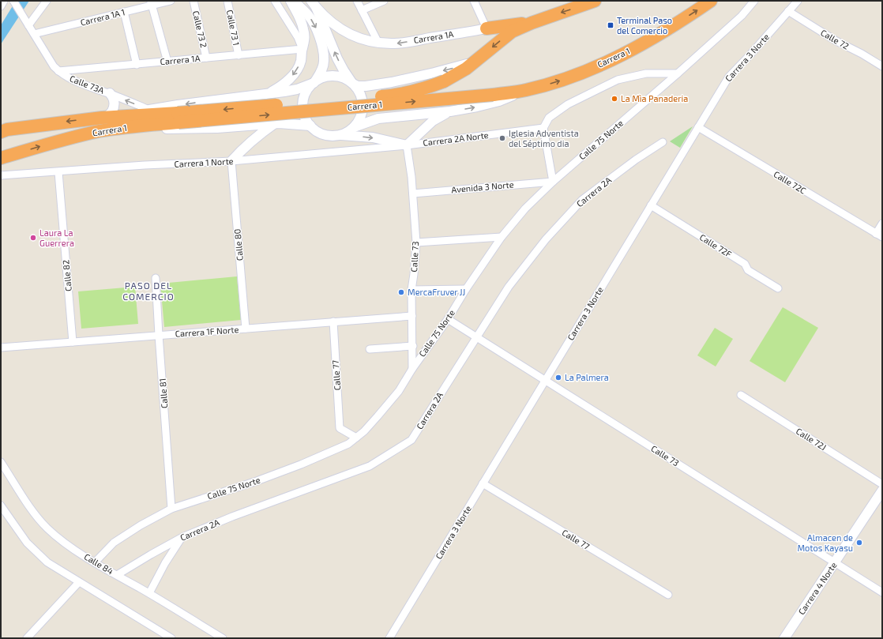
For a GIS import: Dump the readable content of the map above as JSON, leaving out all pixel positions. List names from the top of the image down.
{
  "streets": {
    "highway": ["Carrera 1"],
    "street": [
      "Carrera 1A 1",
      "Calle 73 1",
      "Calle 73 2",
      "Carrera 1A",
      "Calle 72",
      "Carrera 3 Norte",
      "Calle 73A",
      "Carrera 2A Norte",
      "Calle 75 Norte",
      "Carrera 1 Norte",
      "Calle 72C",
      "Avenida 3 Norte",
      "Carrera 2A",
      "Calle 80",
      "Calle 72F",
      "Calle 73",
      "Calle 82",
      "Carrera 1F Norte",
      "Calle 77",
      "Calle 81",
      "Calle 72J",
      "Calle 84",
      "Carrera 4 Norte"
    ]
  },
  "crossings": [
    ["Carrera 1A 1", "Calle 73A"],
    ["Calle 73 1", "Carrera 1A"],
    ["Calle 73 2", "Carrera 1A"],
    ["Carrera 1A", "Calle 73A"],
    ["Calle 72", "Carrera 3 Norte"],
    ["Carrera 3 Norte", "Calle 72C"],
    ["Carrera 3 Norte", "Calle 72F"],
    ["Carrera 3 Norte", "Calle 73"],
    ["Carrera 3 Norte", "Calle 77"],
    ["Carrera 2A Norte", "Carrera 1 Norte"],
    ["Carrera 2A Norte", "Calle 73"],
    ["Calle 75 Norte", "Avenida 3 Norte"],
    ["Calle 75 Norte", "Calle 73"],
    ["Calle 75 Norte", "Calle 77"],
    ["Calle 75 Norte", "Calle 81"],
    ["Calle 75 Norte", "Calle 84"],
    ["Carrera 1 Norte", "Calle 80"],
    ["Carrera 1 Norte", "Calle 73"],
    ["Carrera 1 Norte", "Calle 82"],
    ["Avenida 3 Norte", "Calle 73"],
    ["Carrera 2A", "Calle 73"],
    ["Carrera 2A", "Calle 84"],
    ["Calle 80", "Carrera 1F Norte"],
    ["Calle 73", "Carrera 1F Norte"],
    ["Calle 73", "Carrera 4 Norte"],
    ["Calle 82", "Carrera 1F Norte"],
    ["Carrera 1F Norte", "Calle 77"],
    ["Carrera 1F Norte", "Calle 81"]
  ],
  "districts": ["PASO DEL COMERCIO"],
  "places": {
    "transit": ["Terminal Paso del Comercio"],
    "other": [
      "La Mìa Panaderia",
      "Iglesia Adventista del Séptimo dia",
      "Laura La Guerrera",
      "MercaFruver JJ",
      "La Palmera",
      "Almacen de Motos Kayasu"
    ]
  }
}
